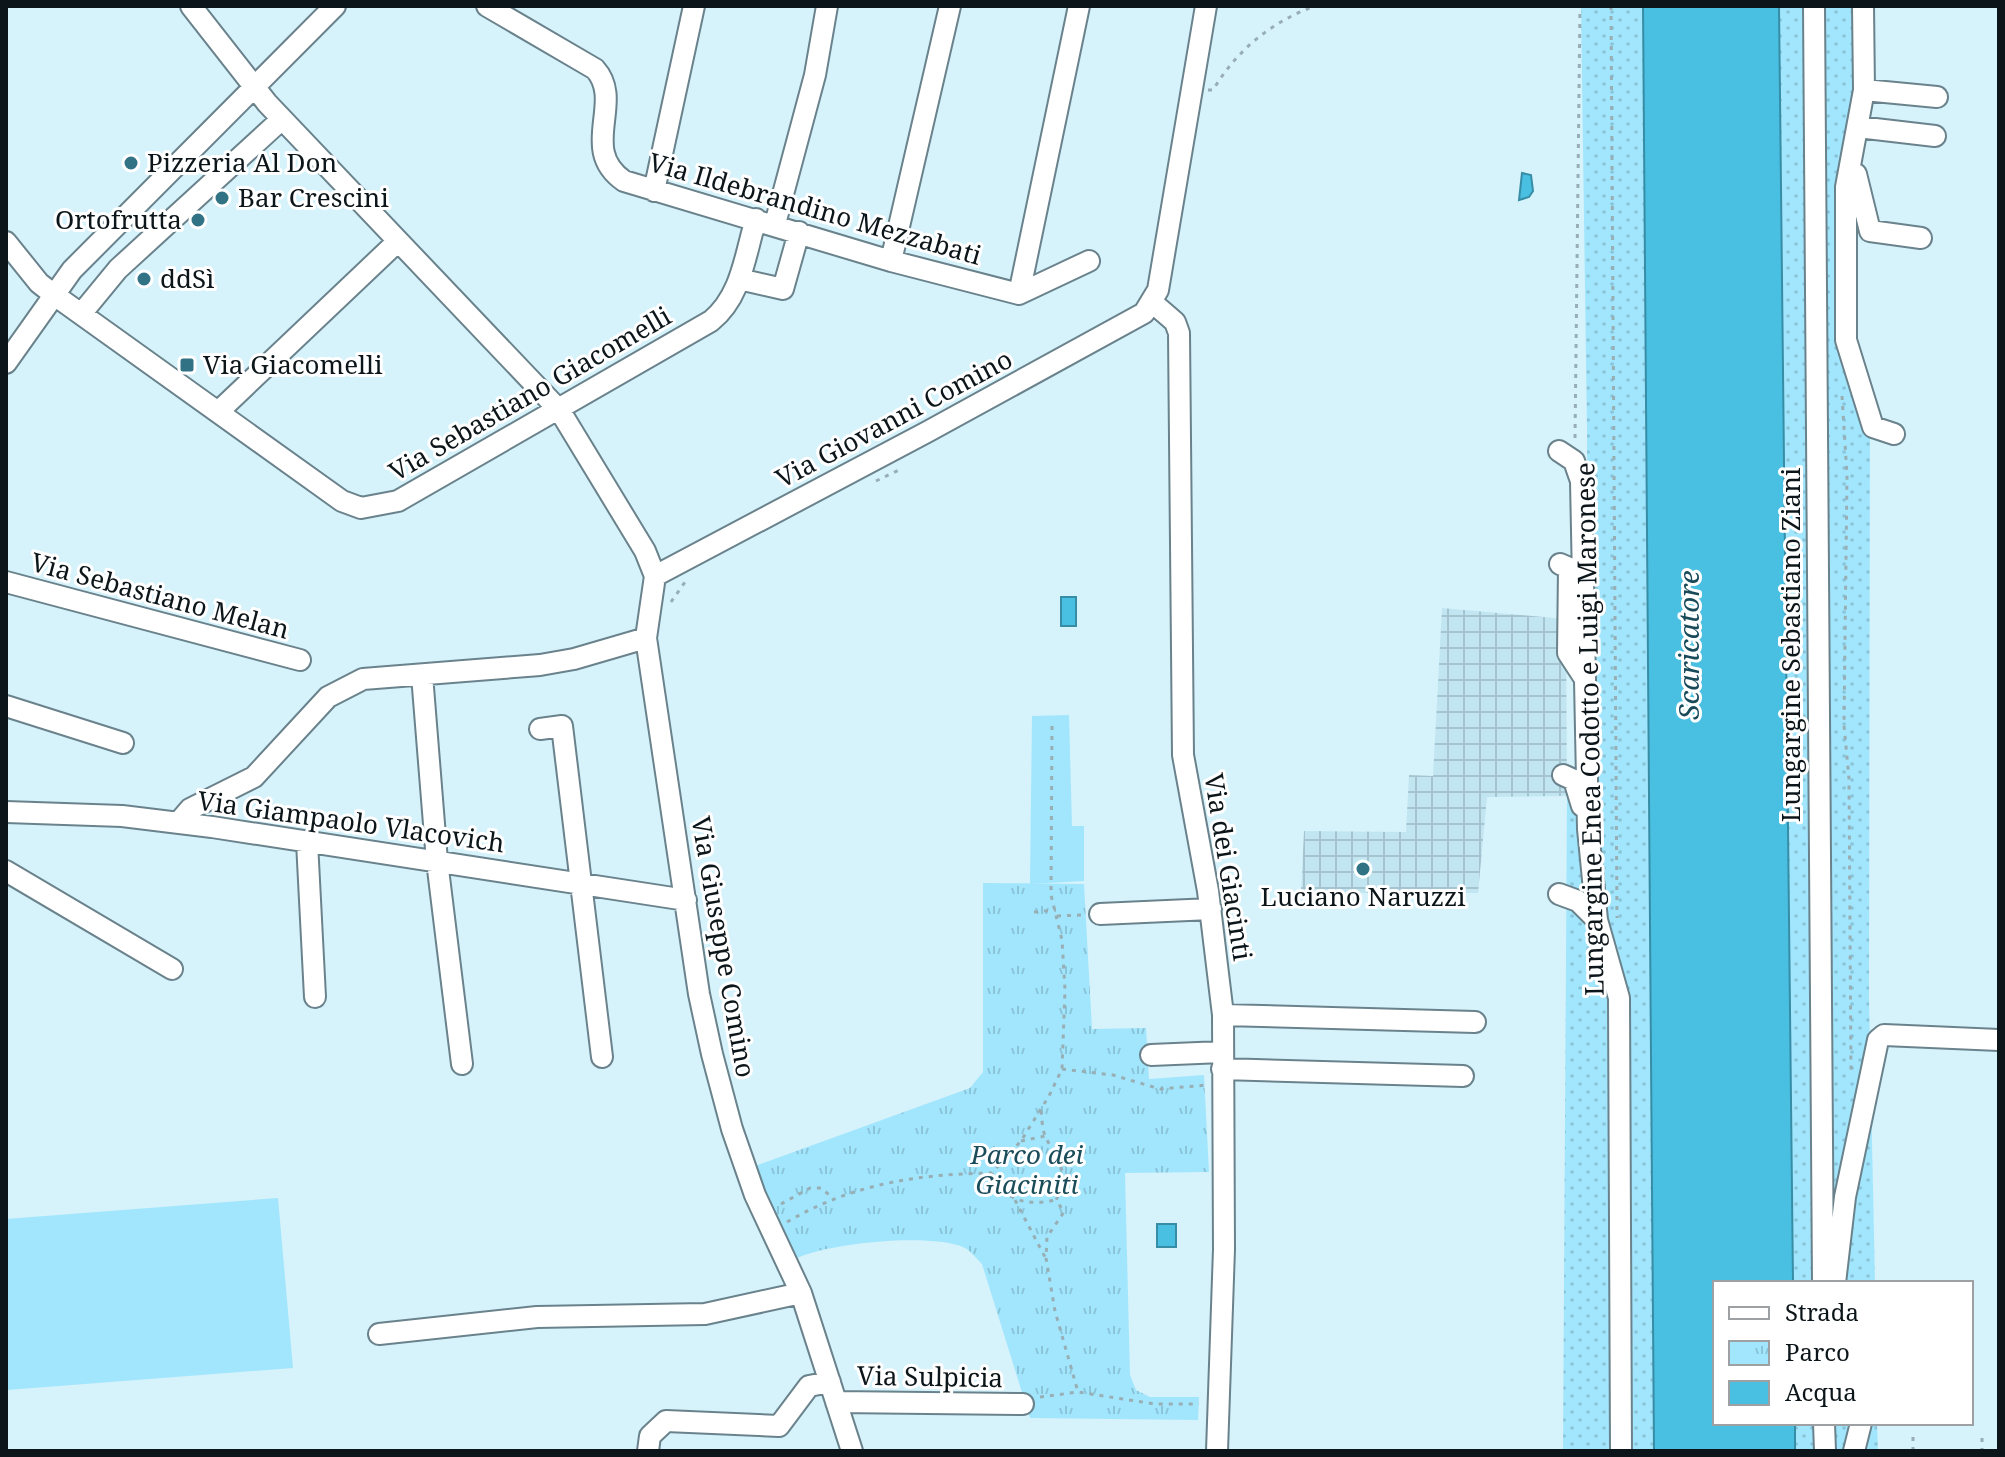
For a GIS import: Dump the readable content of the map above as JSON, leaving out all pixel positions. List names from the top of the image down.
{
  "streets": {
    "street": [
      "Via Ildebrandino Mezzabati",
      "Via Sebastiano Giacomelli",
      "Via Giovanni Comino",
      "Via Sebastiano Melan",
      "Lungargine Sebastiano Ziani",
      "Lungargine Enea Codotto e Luigi Maronese",
      "Via Giampaolo Vlacovich",
      "Via dei Giacinti",
      "Via Giuseppe Comino",
      "Via Sulpicia"
    ]
  },
  "crossings": [
    ["Via Ildebrandino Mezzabati", "Via Sebastiano Giacomelli"],
    ["Via Giovanni Comino", "Via dei Giacinti"],
    ["Via Giovanni Comino", "Via Giuseppe Comino"],
    ["Via Giampaolo Vlacovich", "Via Giuseppe Comino"],
    ["Via Giuseppe Comino", "Via Sulpicia"]
  ],
  "water": ["Scaricatore"],
  "parks": ["Parco dei Giaciniti"],
  "places": {
    "other": [
      "Pizzeria Al Don",
      "Bar Crescini",
      "Ortofrutta",
      "ddSì",
      "Luciano Naruzzi"
    ],
    "transit": ["Via Giacomelli"]
  },
  "legend": ["Strada", "Parco", "Acqua"]
}
